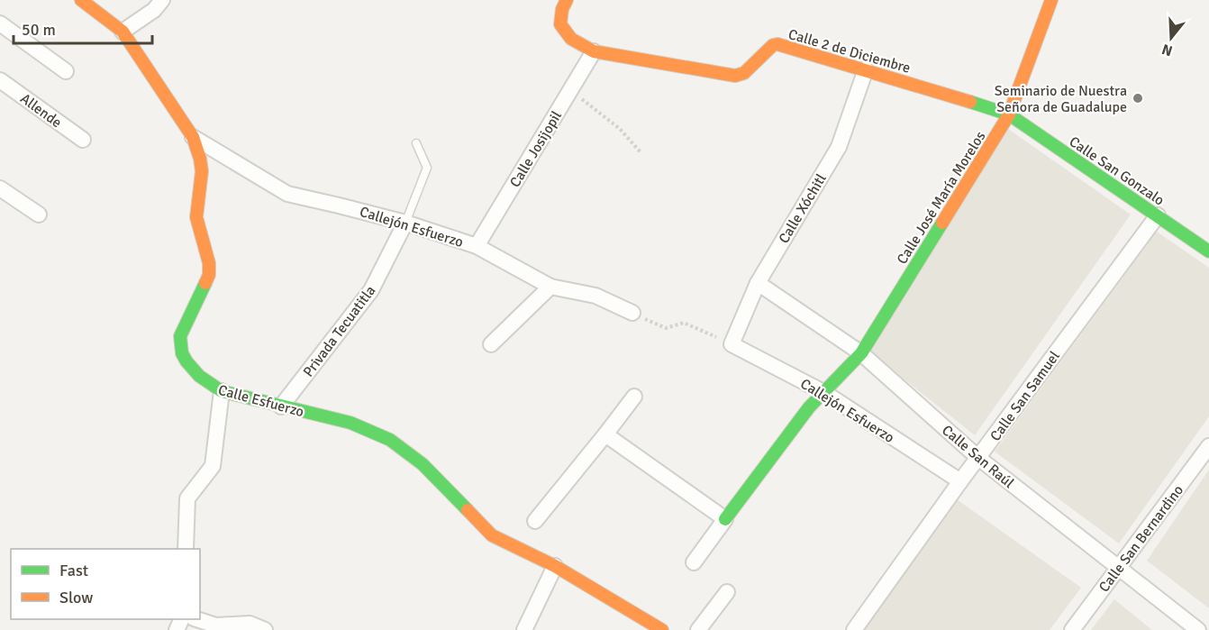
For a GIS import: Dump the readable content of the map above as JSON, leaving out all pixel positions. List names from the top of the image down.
{
  "streets": {
    "street": [
      "Calle 2 de Diciembre",
      "Allende",
      "Calle Josijopil",
      "Calle San Gonzalo",
      "Calle José María Morelos",
      "Calle Xóchitl",
      "Callejón Esfuerzo",
      "Privada Tecuatitla",
      "Calle San Samuel",
      "Calle Esfuerzo",
      "Calle San Raúl",
      "Calle San Bernardino"
    ]
  },
  "crossings": [
    ["Calle 2 de Diciembre", "Calle Josijopil"],
    ["Calle 2 de Diciembre", "Calle San Gonzalo"],
    ["Calle 2 de Diciembre", "Calle José María Morelos"],
    ["Calle 2 de Diciembre", "Calle Xóchitl"],
    ["Calle Josijopil", "Callejón Esfuerzo"],
    ["Calle San Gonzalo", "Calle José María Morelos"],
    ["Calle San Gonzalo", "Calle San Samuel"],
    ["Calle José María Morelos", "Callejón Esfuerzo"],
    ["Calle José María Morelos", "Calle San Raúl"],
    ["Calle Xóchitl", "Callejón Esfuerzo"],
    ["Calle Xóchitl", "Calle San Raúl"],
    ["Callejón Esfuerzo", "Privada Tecuatitla"],
    ["Callejón Esfuerzo", "Calle San Samuel"],
    ["Callejón Esfuerzo", "Calle Esfuerzo"],
    ["Privada Tecuatitla", "Calle Esfuerzo"],
    ["Calle San Samuel", "Calle San Raúl"],
    ["Calle San Raúl", "Calle San Bernardino"]
  ],
  "places": ["Seminario de Nuestra Señora de Guadalupe"],
  "legend": ["Fast", "Slow"],
  "scale_bar": "50 m",
  "north": "bottom"
}
